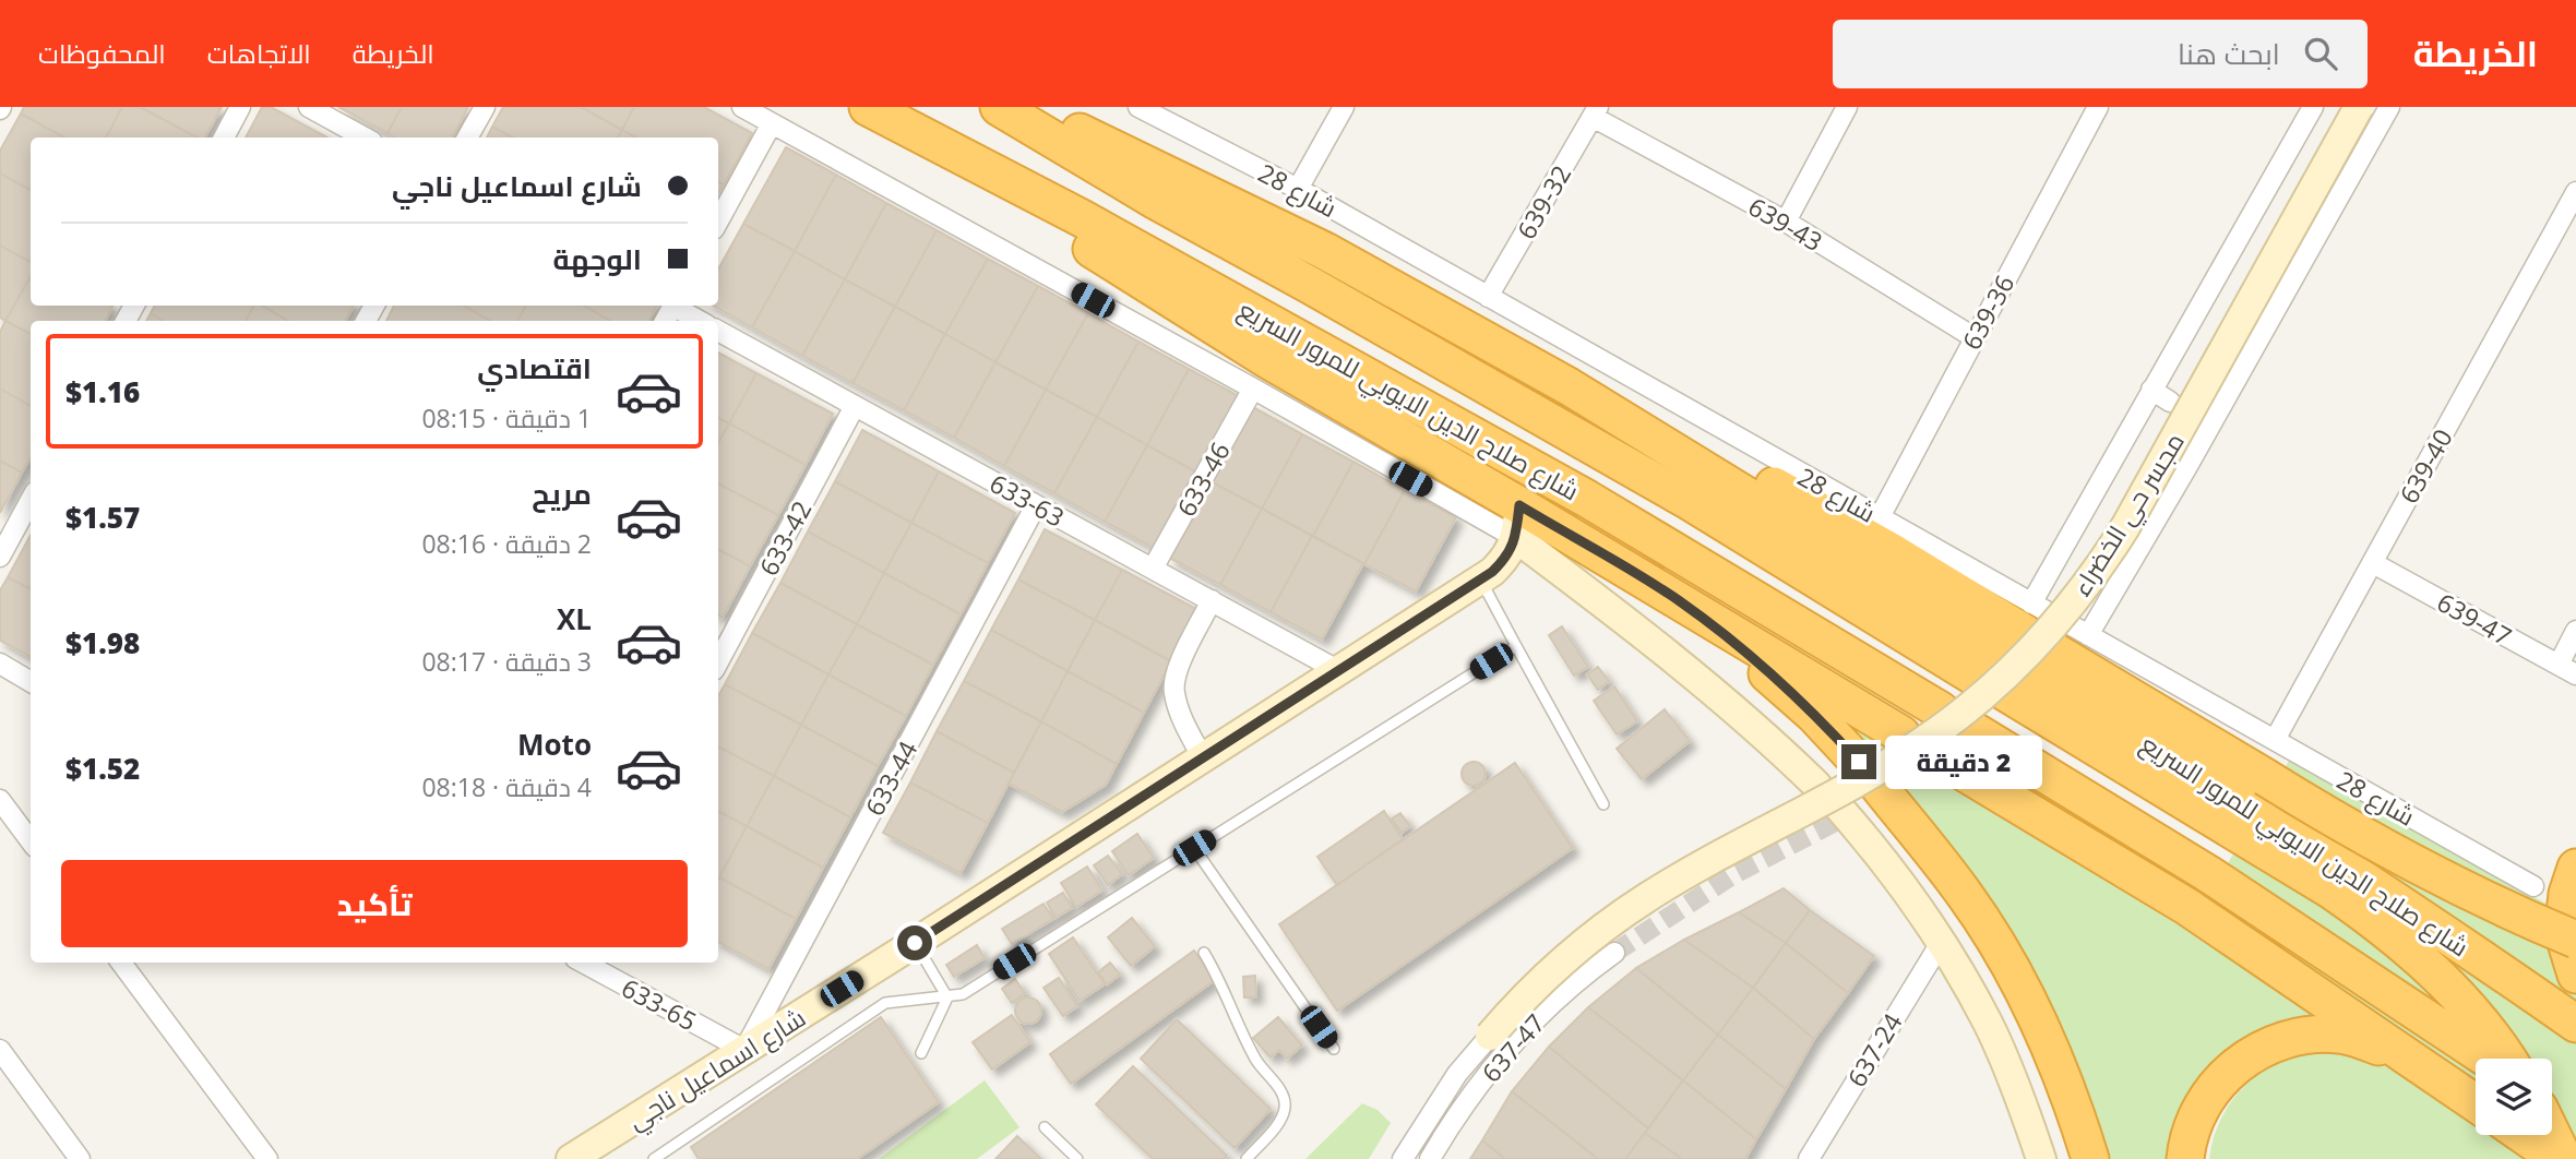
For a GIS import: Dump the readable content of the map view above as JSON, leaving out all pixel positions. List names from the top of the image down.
{
  "streets": {
    "highway": ["شارع صلاح الدين الايوبي للمرور السريع"],
    "street": [
      "شارع 28",
      "639-32",
      "639-43",
      "639-36",
      "639-40",
      "633-46",
      "633-63",
      "مجسر حي الخضراء",
      "633-42",
      "639-47",
      "633-44",
      "633-65",
      "637-47",
      "637-24",
      "شارع اسماعيل ناجي"
    ]
  },
  "crossings": [
    ["شارع 28", "639-32"],
    ["شارع 28", "639-36"],
    ["شارع 28", "شارع صلاح الدين الايوبي للمرور السريع"],
    ["شارع 28", "639-40"],
    ["639-32", "639-43"],
    ["639-43", "639-36"],
    ["639-40", "639-47"],
    ["633-46", "633-63"],
    ["633-63", "633-42"],
    ["633-63", "633-44"],
    ["633-63", "شارع اسماعيل ناجي"],
    ["633-44", "633-65"],
    ["633-44", "شارع اسماعيل ناجي"],
    ["633-65", "شارع اسماعيل ناجي"]
  ],
  "page": {
    "header": "الخريطة",
    "search": "ابحث هنا",
    "nav": ["الخريطة", "الاتجاهات", "المحفوظات"],
    "banner": ["شارع اسماعيل ناجي", "الوجهة"],
    "list": [
      {
        "name": "اقتصادي",
        "note": "1 دقيقة · 08:15",
        "value": "$1.16"
      },
      {
        "name": "مريح",
        "note": "2 دقيقة · 08:16",
        "value": "$1.57"
      },
      {
        "name": "XL",
        "note": "3 دقيقة · 08:17",
        "value": "$1.98"
      },
      {
        "name": "Moto",
        "note": "4 دقيقة · 08:18",
        "value": "$1.52"
      }
    ],
    "bubble": "2 دقيقة",
    "buttons": "تأكيد"
  }
}
